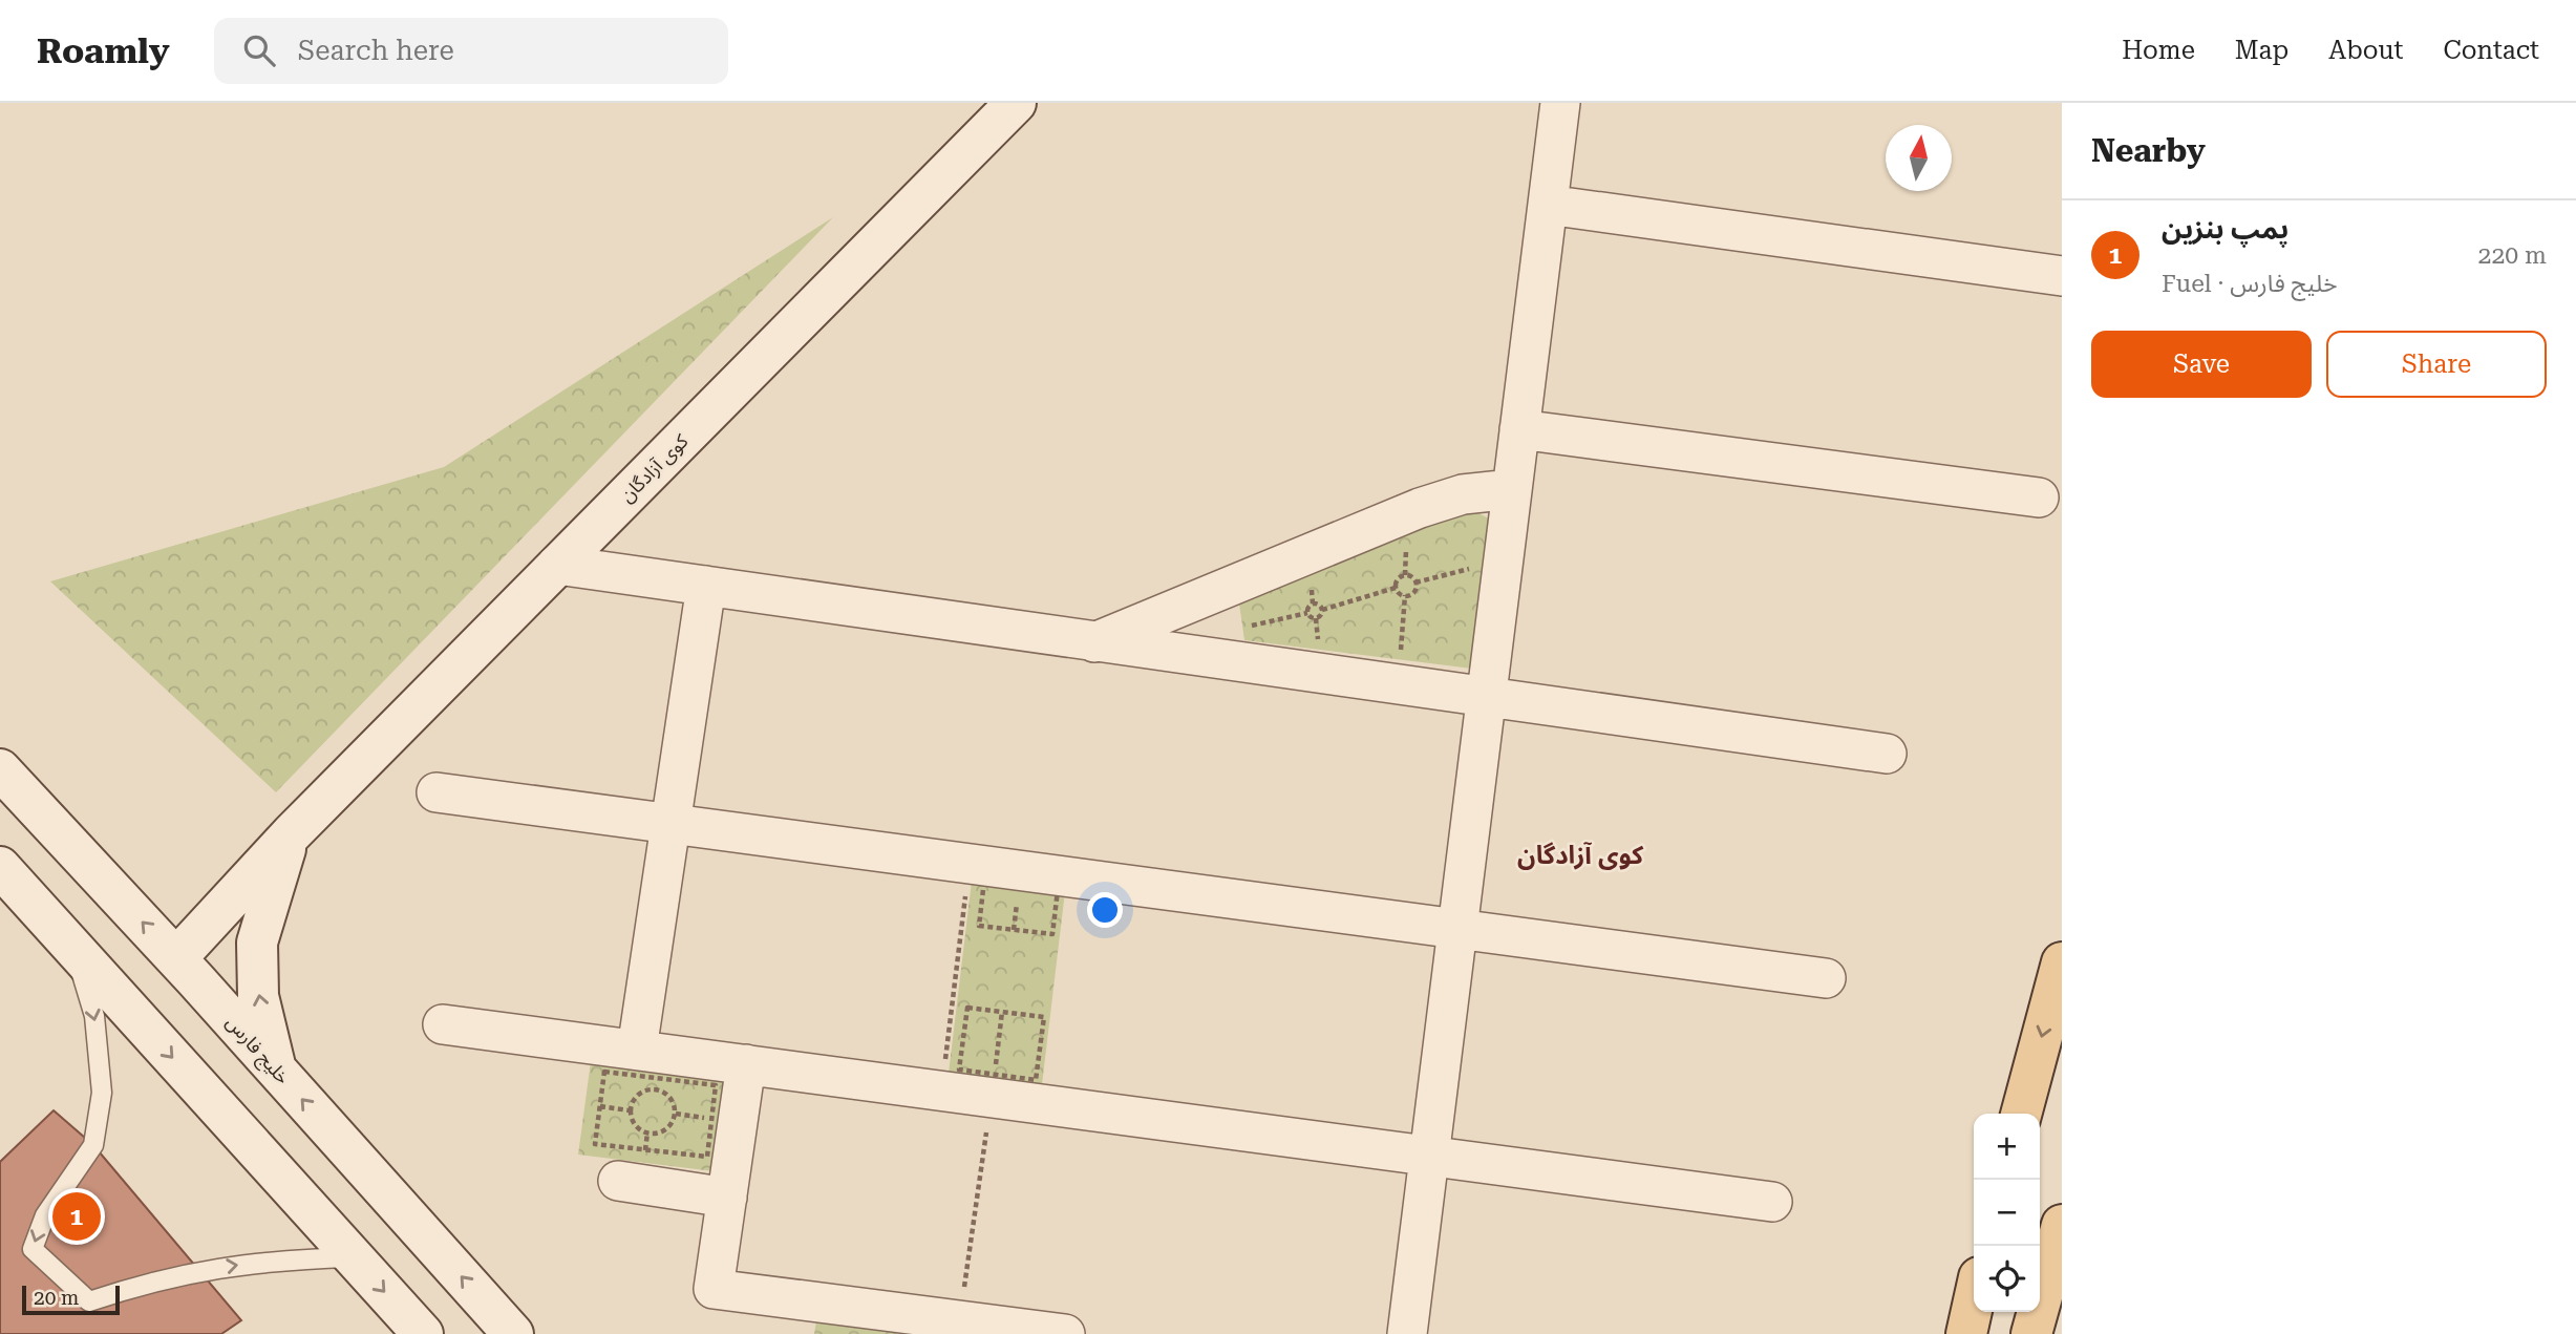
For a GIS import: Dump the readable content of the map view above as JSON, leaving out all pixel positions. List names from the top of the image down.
{
  "streets": {
    "street": ["کوی آزادگان", "خلیج فارس"]
  },
  "crossings": [
    ["کوی آزادگان", "خلیج فارس"]
  ],
  "districts": ["کوی آزادگان"],
  "scale_bar": "20 m",
  "north": "top",
  "page": {
    "header": "Roamly",
    "search": "Search here",
    "nav": [
      "Home",
      "Map",
      "About",
      "Contact"
    ],
    "heading": "Nearby",
    "list": [
      {
        "mark": "1",
        "name": "پمپ بنزین",
        "note": "Fuel · خلیج فارس",
        "value": "220 m"
      }
    ],
    "buttons": ["Save", "Share"],
    "map_buttons": ["+", "−"],
    "pins": "1",
    "scale": "20 m"
  }
}
